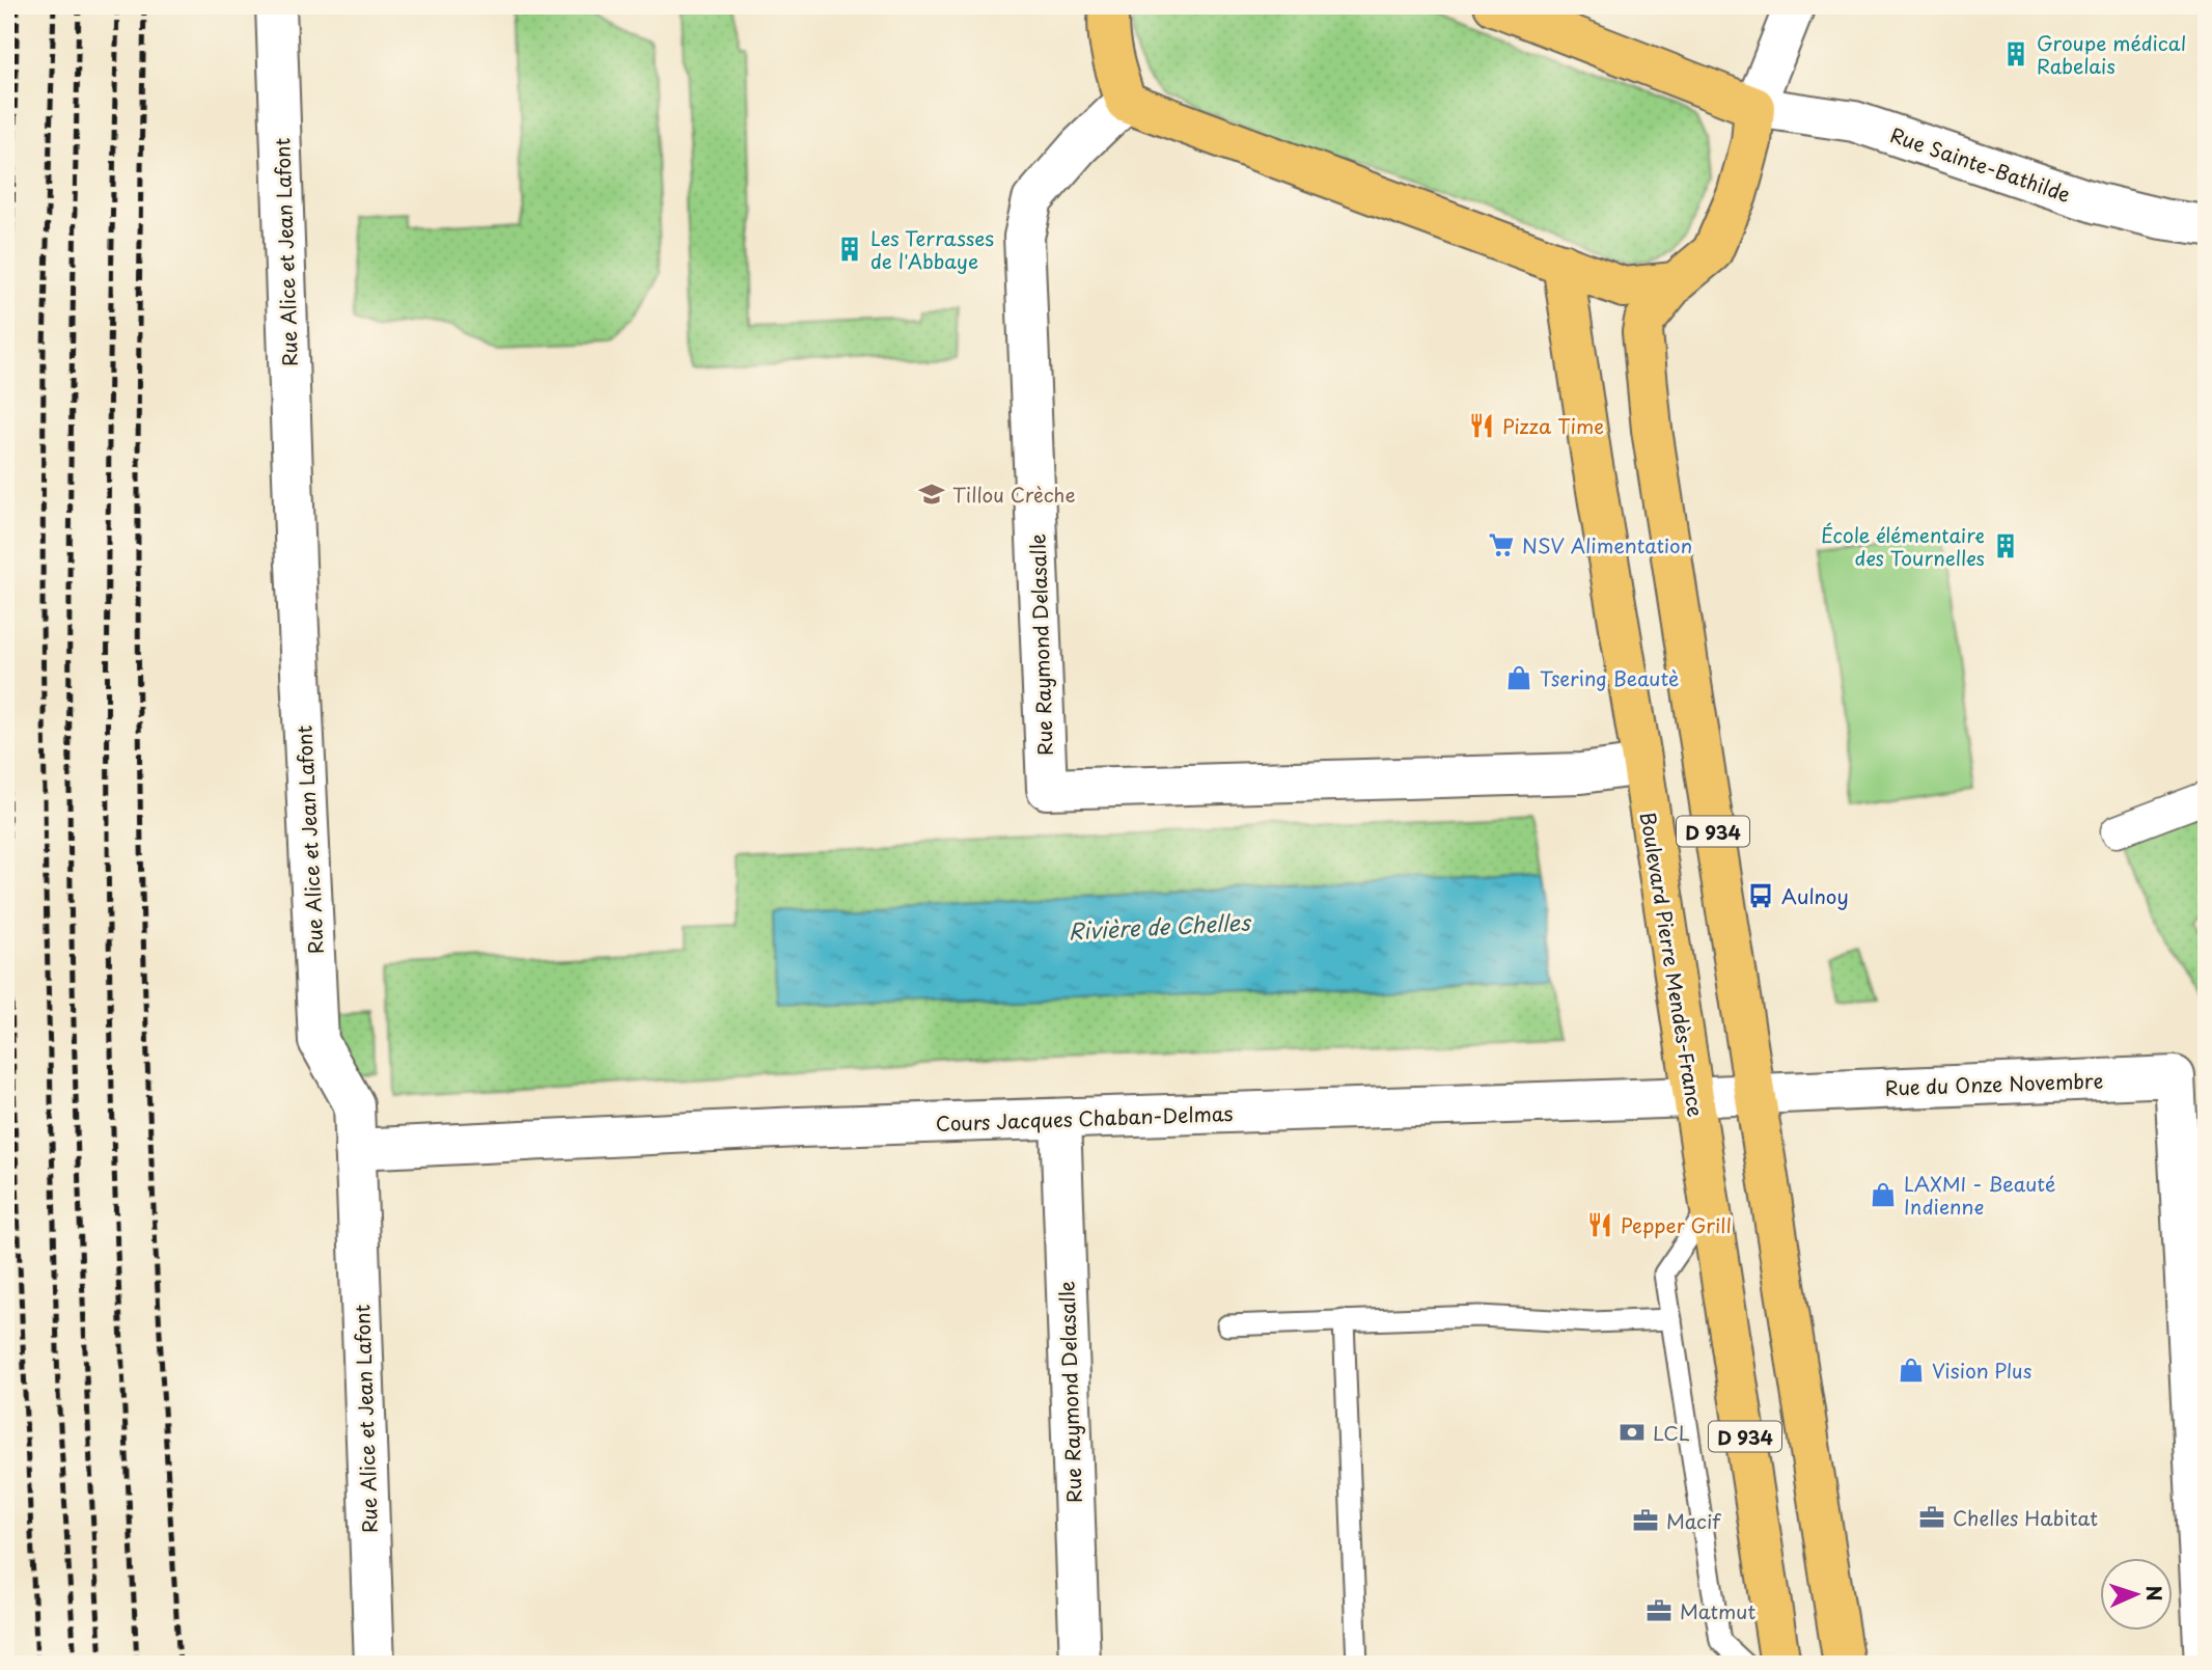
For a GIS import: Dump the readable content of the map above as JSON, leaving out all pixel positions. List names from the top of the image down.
{
  "streets": {
    "main road": ["D 934", "Boulevard Pierre Mendès-France"],
    "street": [
      "Rue Sainte-Bathilde",
      "Rue Alice et Jean Lafont",
      "Rue Raymond Delasalle",
      "Rue du Onze Novembre",
      "Cours Jacques Chaban-Delmas"
    ]
  },
  "crossings": [
    ["Rue Alice et Jean Lafont", "Cours Jacques Chaban-Delmas"],
    ["Rue Raymond Delasalle", "Boulevard Pierre Mendès-France"],
    ["Rue Raymond Delasalle", "Cours Jacques Chaban-Delmas"],
    ["D 934", "Cours Jacques Chaban-Delmas"],
    ["Boulevard Pierre Mendès-France", "Cours Jacques Chaban-Delmas"],
    ["Rue du Onze Novembre", "Cours Jacques Chaban-Delmas"]
  ],
  "water": ["Rivière de Chelles"],
  "places": {
    "building": ["Groupe médical Rabelais", "Les Terrasses de l'Abbaye", "École élémentaire des Tournelles"],
    "restaurant": ["Pizza Time", "Pepper Grill"],
    "school or university": ["Tillou Crèche"],
    "supermarket": ["NSV Alimentation"],
    "shop": ["Tsering Beautè", "LAXMI - Beauté Indienne", "Vision Plus"],
    "bus stop": ["Aulnoy"],
    "bank": ["LCL"],
    "office": ["Chelles Habitat", "Macif", "Matmut"]
  },
  "north": "right"
}
